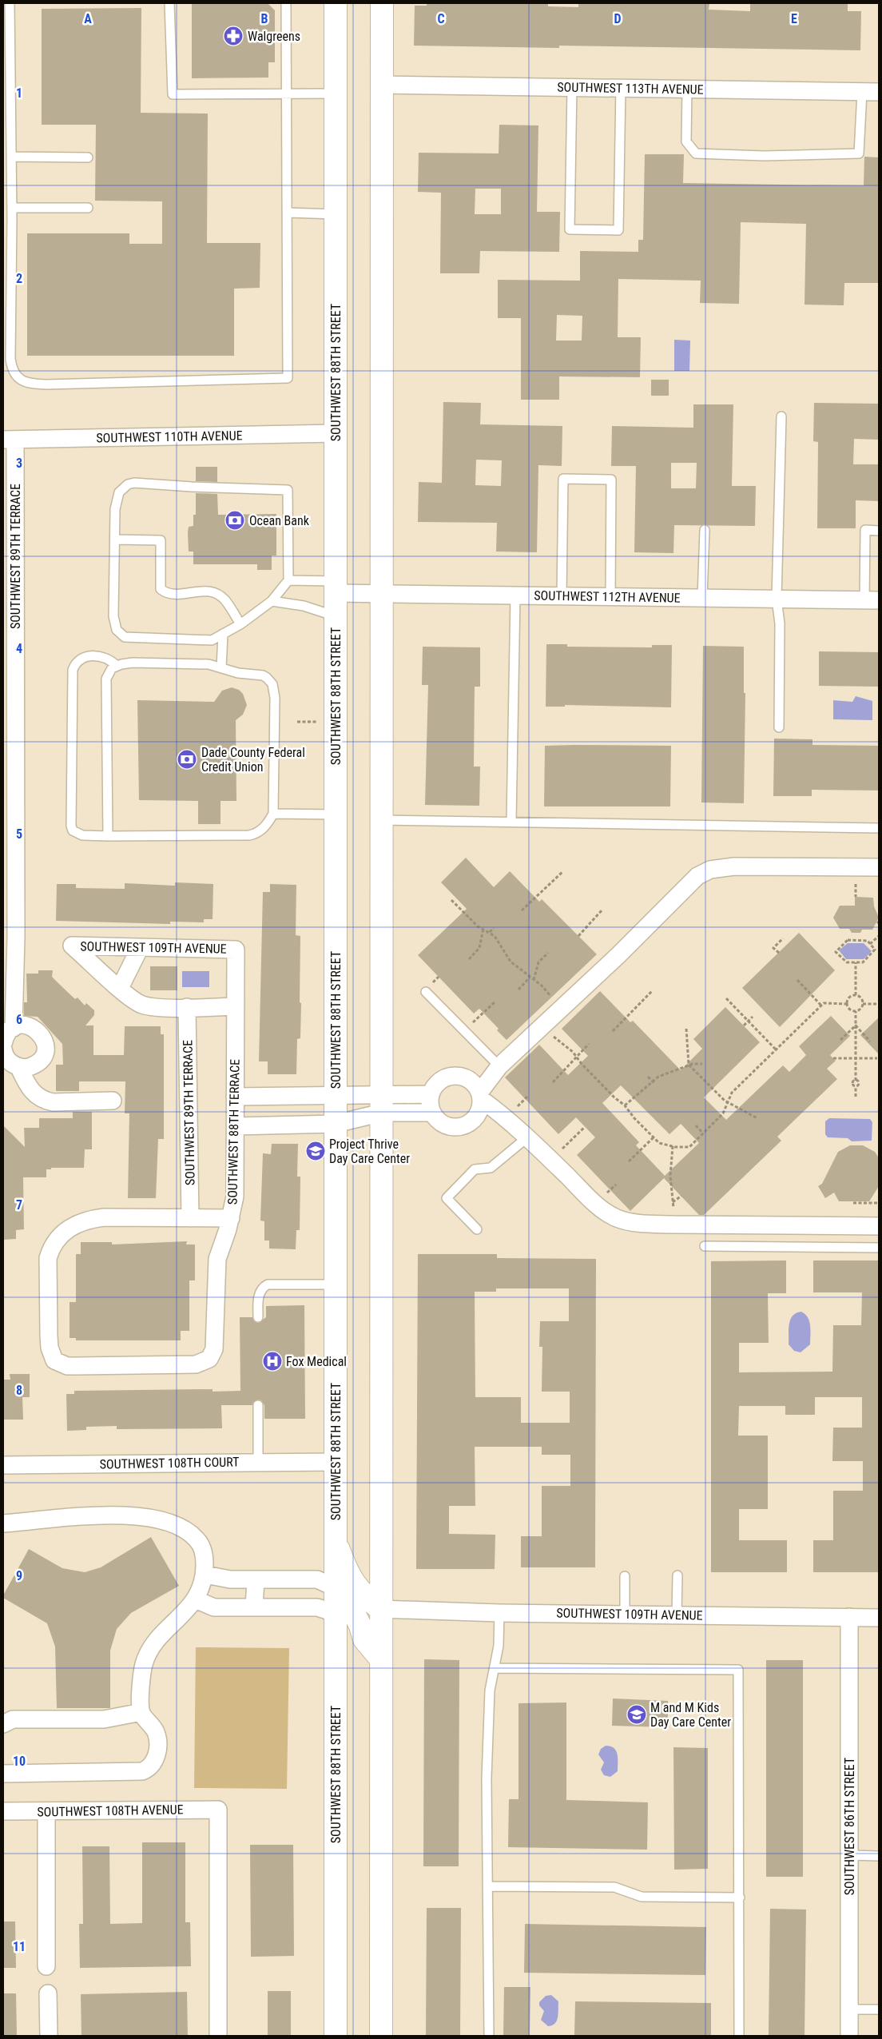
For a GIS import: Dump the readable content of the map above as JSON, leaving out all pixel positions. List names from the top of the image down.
{
  "streets": {
    "main road": ["SOUTHWEST 88TH STREET"],
    "street": [
      "SOUTHWEST 113TH AVENUE",
      "SOUTHWEST 110TH AVENUE",
      "SOUTHWEST 89TH TERRACE",
      "SOUTHWEST 112TH AVENUE",
      "SOUTHWEST 109TH AVENUE",
      "SOUTHWEST 88TH TERRACE",
      "SOUTHWEST 108TH COURT",
      "SOUTHWEST 108TH AVENUE",
      "SOUTHWEST 86TH STREET"
    ]
  },
  "crossings": [
    ["SOUTHWEST 88TH STREET", "SOUTHWEST 110TH AVENUE"],
    ["SOUTHWEST 88TH STREET", "SOUTHWEST 112TH AVENUE"],
    ["SOUTHWEST 88TH STREET", "SOUTHWEST 108TH COURT"],
    ["SOUTHWEST 110TH AVENUE", "SOUTHWEST 89TH TERRACE"],
    ["SOUTHWEST 89TH TERRACE", "SOUTHWEST 88TH TERRACE"],
    ["SOUTHWEST 109TH AVENUE", "SOUTHWEST 88TH TERRACE"],
    ["SOUTHWEST 109TH AVENUE", "SOUTHWEST 86TH STREET"]
  ],
  "places": {
    "pharmacy": ["Walgreens"],
    "bank": ["Ocean Bank", "Dade County Federal Credit Union"],
    "school or university": ["Project Thrive Day Care Center", "M and M Kids Day Care Center"],
    "hospital": ["Fox Medical"]
  },
  "grid": {
    "columns": [
      "A",
      "B",
      "C",
      "D",
      "E"
    ],
    "rows": [
      "1",
      "2",
      "3",
      "4",
      "5",
      "6",
      "7",
      "8",
      "9",
      "10",
      "11"
    ]
  }
}
